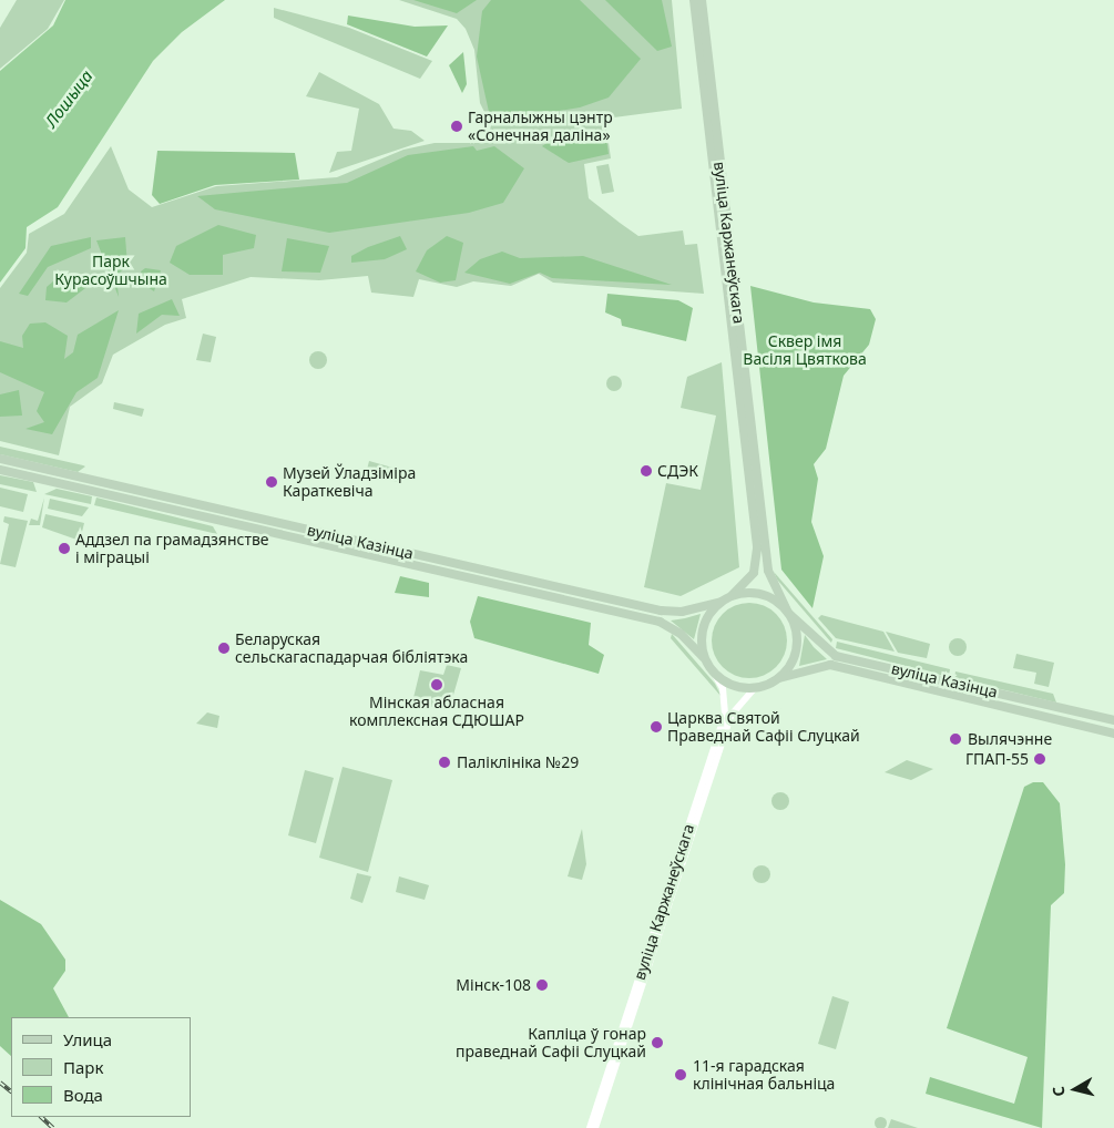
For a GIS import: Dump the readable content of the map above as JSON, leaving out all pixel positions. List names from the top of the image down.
{
  "streets": {
    "main road": ["вуліца Каржанеўскага", "вуліца Казінца"]
  },
  "crossings": [
    ["вуліца Каржанеўскага", "вуліца Казінца"]
  ],
  "water": ["Лошыца"],
  "parks": ["Парк Курасоўшчына", "Сквер імя Васіля Цвяткова"],
  "places": [
    "Гарналыжны цэнтр «Сонечная даліна»",
    "СДЭК",
    "Музей Ўладзіміра Караткевіча",
    "Аддзел па грамадзянстве і міграцыі",
    "Беларуская сельскагаспадарчая бібліятэка",
    "Мінская абласная комплексная СДЮШАР",
    "Царква Святой Праведнай Сафіі Слуцкай",
    "Вылячэнне",
    "ГПАП-55",
    "Паліклініка №29",
    "Мінск-108",
    "Капліца ў гонар праведнай Сафіі Слуцкай",
    "11-я гарадская клінічная бальніца"
  ],
  "legend": ["Улица", "Парк", "Вода"],
  "north": "left"
}
